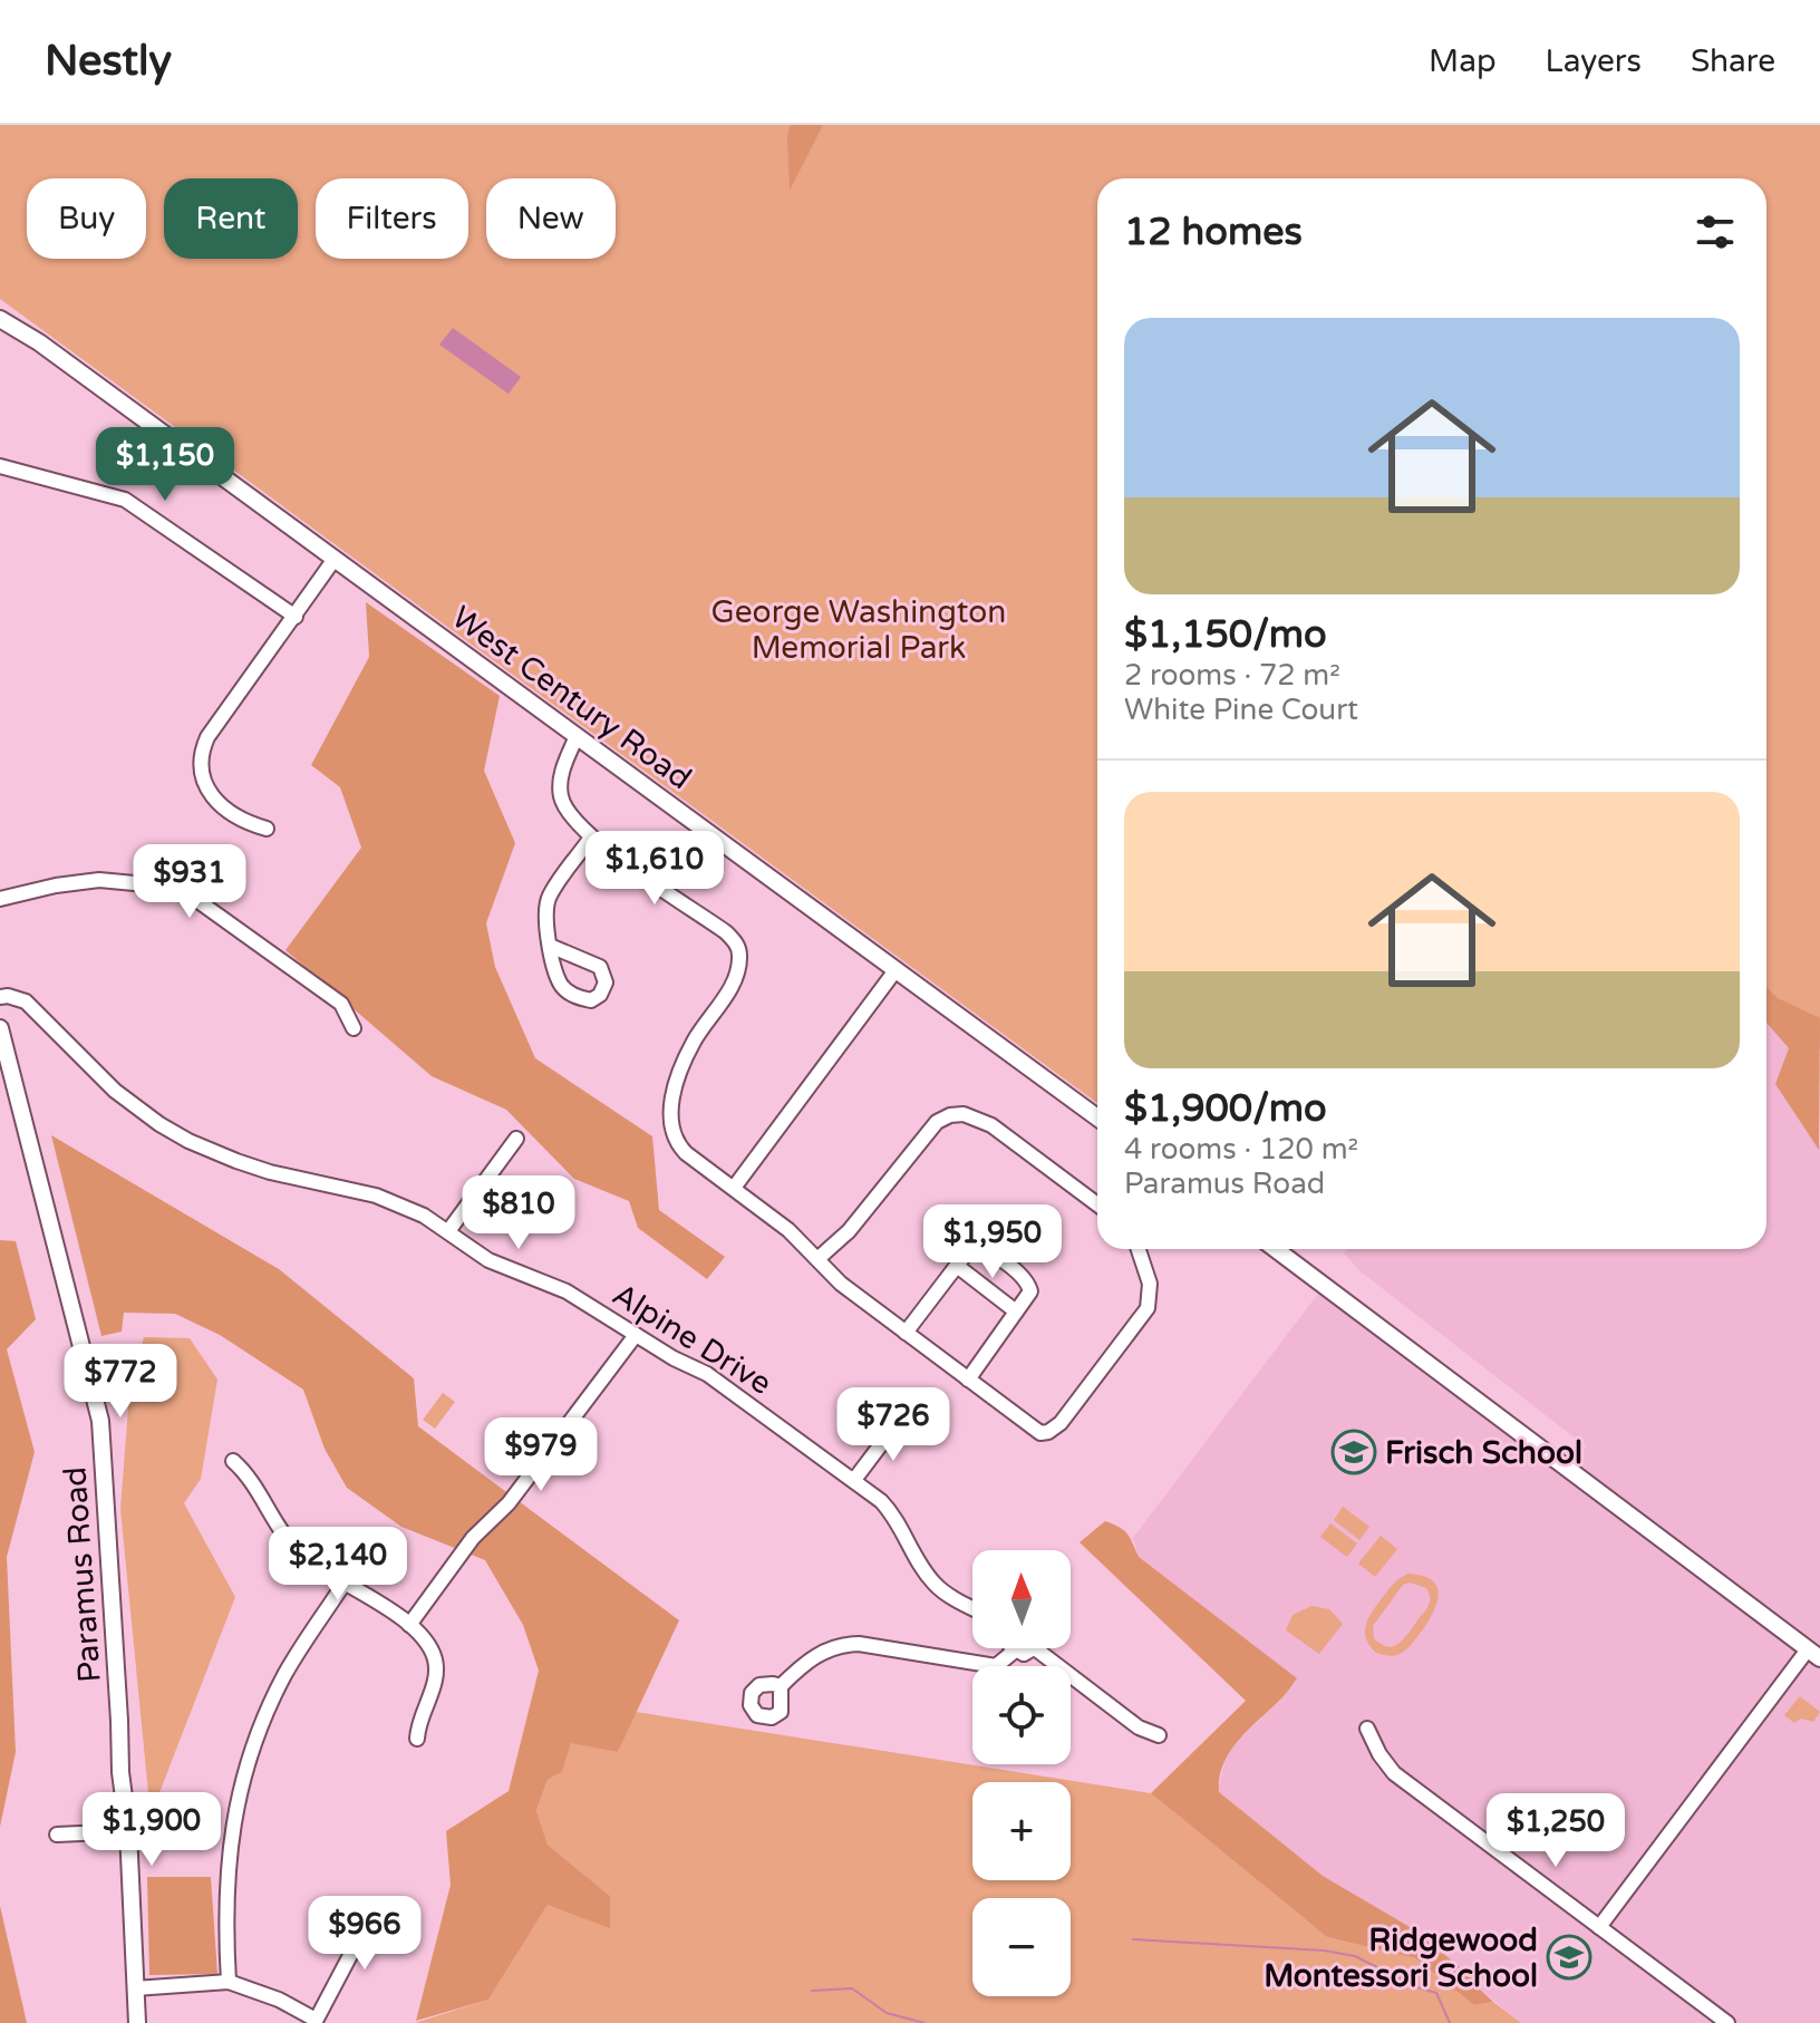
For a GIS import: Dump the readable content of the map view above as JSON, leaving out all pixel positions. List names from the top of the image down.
{
  "streets": {
    "main road": ["West Century Road", "Paramus Road"],
    "street": ["Alpine Drive"]
  },
  "parks": ["George Washington Memorial Park"],
  "places": {
    "school or university": ["Frisch School", "Ridgewood Montessori School"]
  },
  "north": "top",
  "page": {
    "header": "Nestly",
    "nav": ["Map", "Layers", "Share"],
    "chip": [
      "Buy",
      "Rent",
      "Filters",
      "New"
    ],
    "heading": "12 homes",
    "list": [
      {
        "name": "$1,150/mo",
        "note": "2 rooms · 72 m² · White Pine Court"
      },
      {
        "name": "$1,900/mo",
        "note": "4 rooms · 120 m² · Paramus Road"
      }
    ],
    "price": [
      "$1,150",
      "$1,610",
      "$931",
      "$810",
      "$1,950",
      "$772",
      "$726",
      "$979",
      "$2,140",
      "$1,900",
      "$1,250",
      "$966"
    ],
    "map_buttons": ["+", "−"]
  }
}
